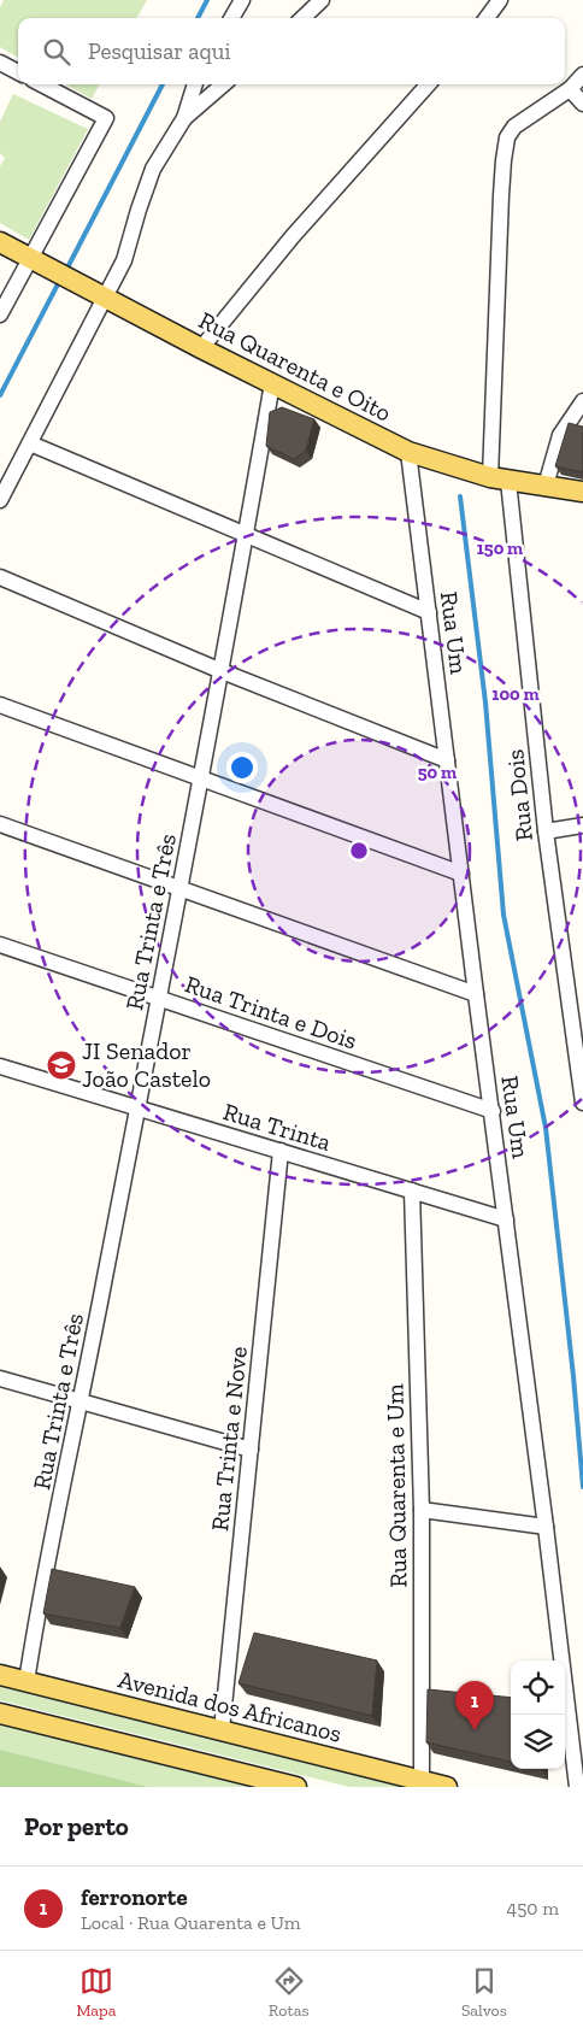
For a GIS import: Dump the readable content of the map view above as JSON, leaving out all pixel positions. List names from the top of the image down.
{
  "streets": {
    "main road": ["Rua Quarenta e Oito", "Avenida dos Africanos"],
    "street": [
      "Rua Um",
      "Rua Dois",
      "Rua Trinta e Três",
      "Rua Trinta e Dois",
      "Rua Trinta",
      "Rua Trinta e Nove",
      "Rua Quarenta e Um"
    ]
  },
  "crossings": [
    ["Rua Quarenta e Oito", "Rua Um"],
    ["Rua Quarenta e Oito", "Rua Dois"],
    ["Rua Quarenta e Oito", "Rua Trinta e Três"],
    ["Rua Um", "Rua Trinta e Dois"],
    ["Rua Um", "Rua Trinta"],
    ["Rua Trinta e Três", "Rua Trinta e Dois"],
    ["Rua Trinta e Três", "Rua Trinta"],
    ["Rua Trinta e Três", "Avenida dos Africanos"],
    ["Rua Trinta", "Rua Trinta e Nove"],
    ["Rua Trinta", "Rua Quarenta e Um"],
    ["Rua Trinta e Nove", "Avenida dos Africanos"],
    ["Rua Quarenta e Um", "Avenida dos Africanos"]
  ],
  "places": {
    "school or university": ["JI Senador João Castelo"]
  },
  "page": {
    "search": "Pesquisar aqui",
    "pins": "1",
    "heading": "Por perto",
    "list": [
      {
        "mark": "1",
        "name": "ferronorte",
        "note": "Local · Rua Quarenta e Um",
        "value": "450 m"
      }
    ],
    "nav": ["Mapa", "Rotas", "Salvos"]
  },
  "rings": ["150 m", "100 m", "50 m"]
}
